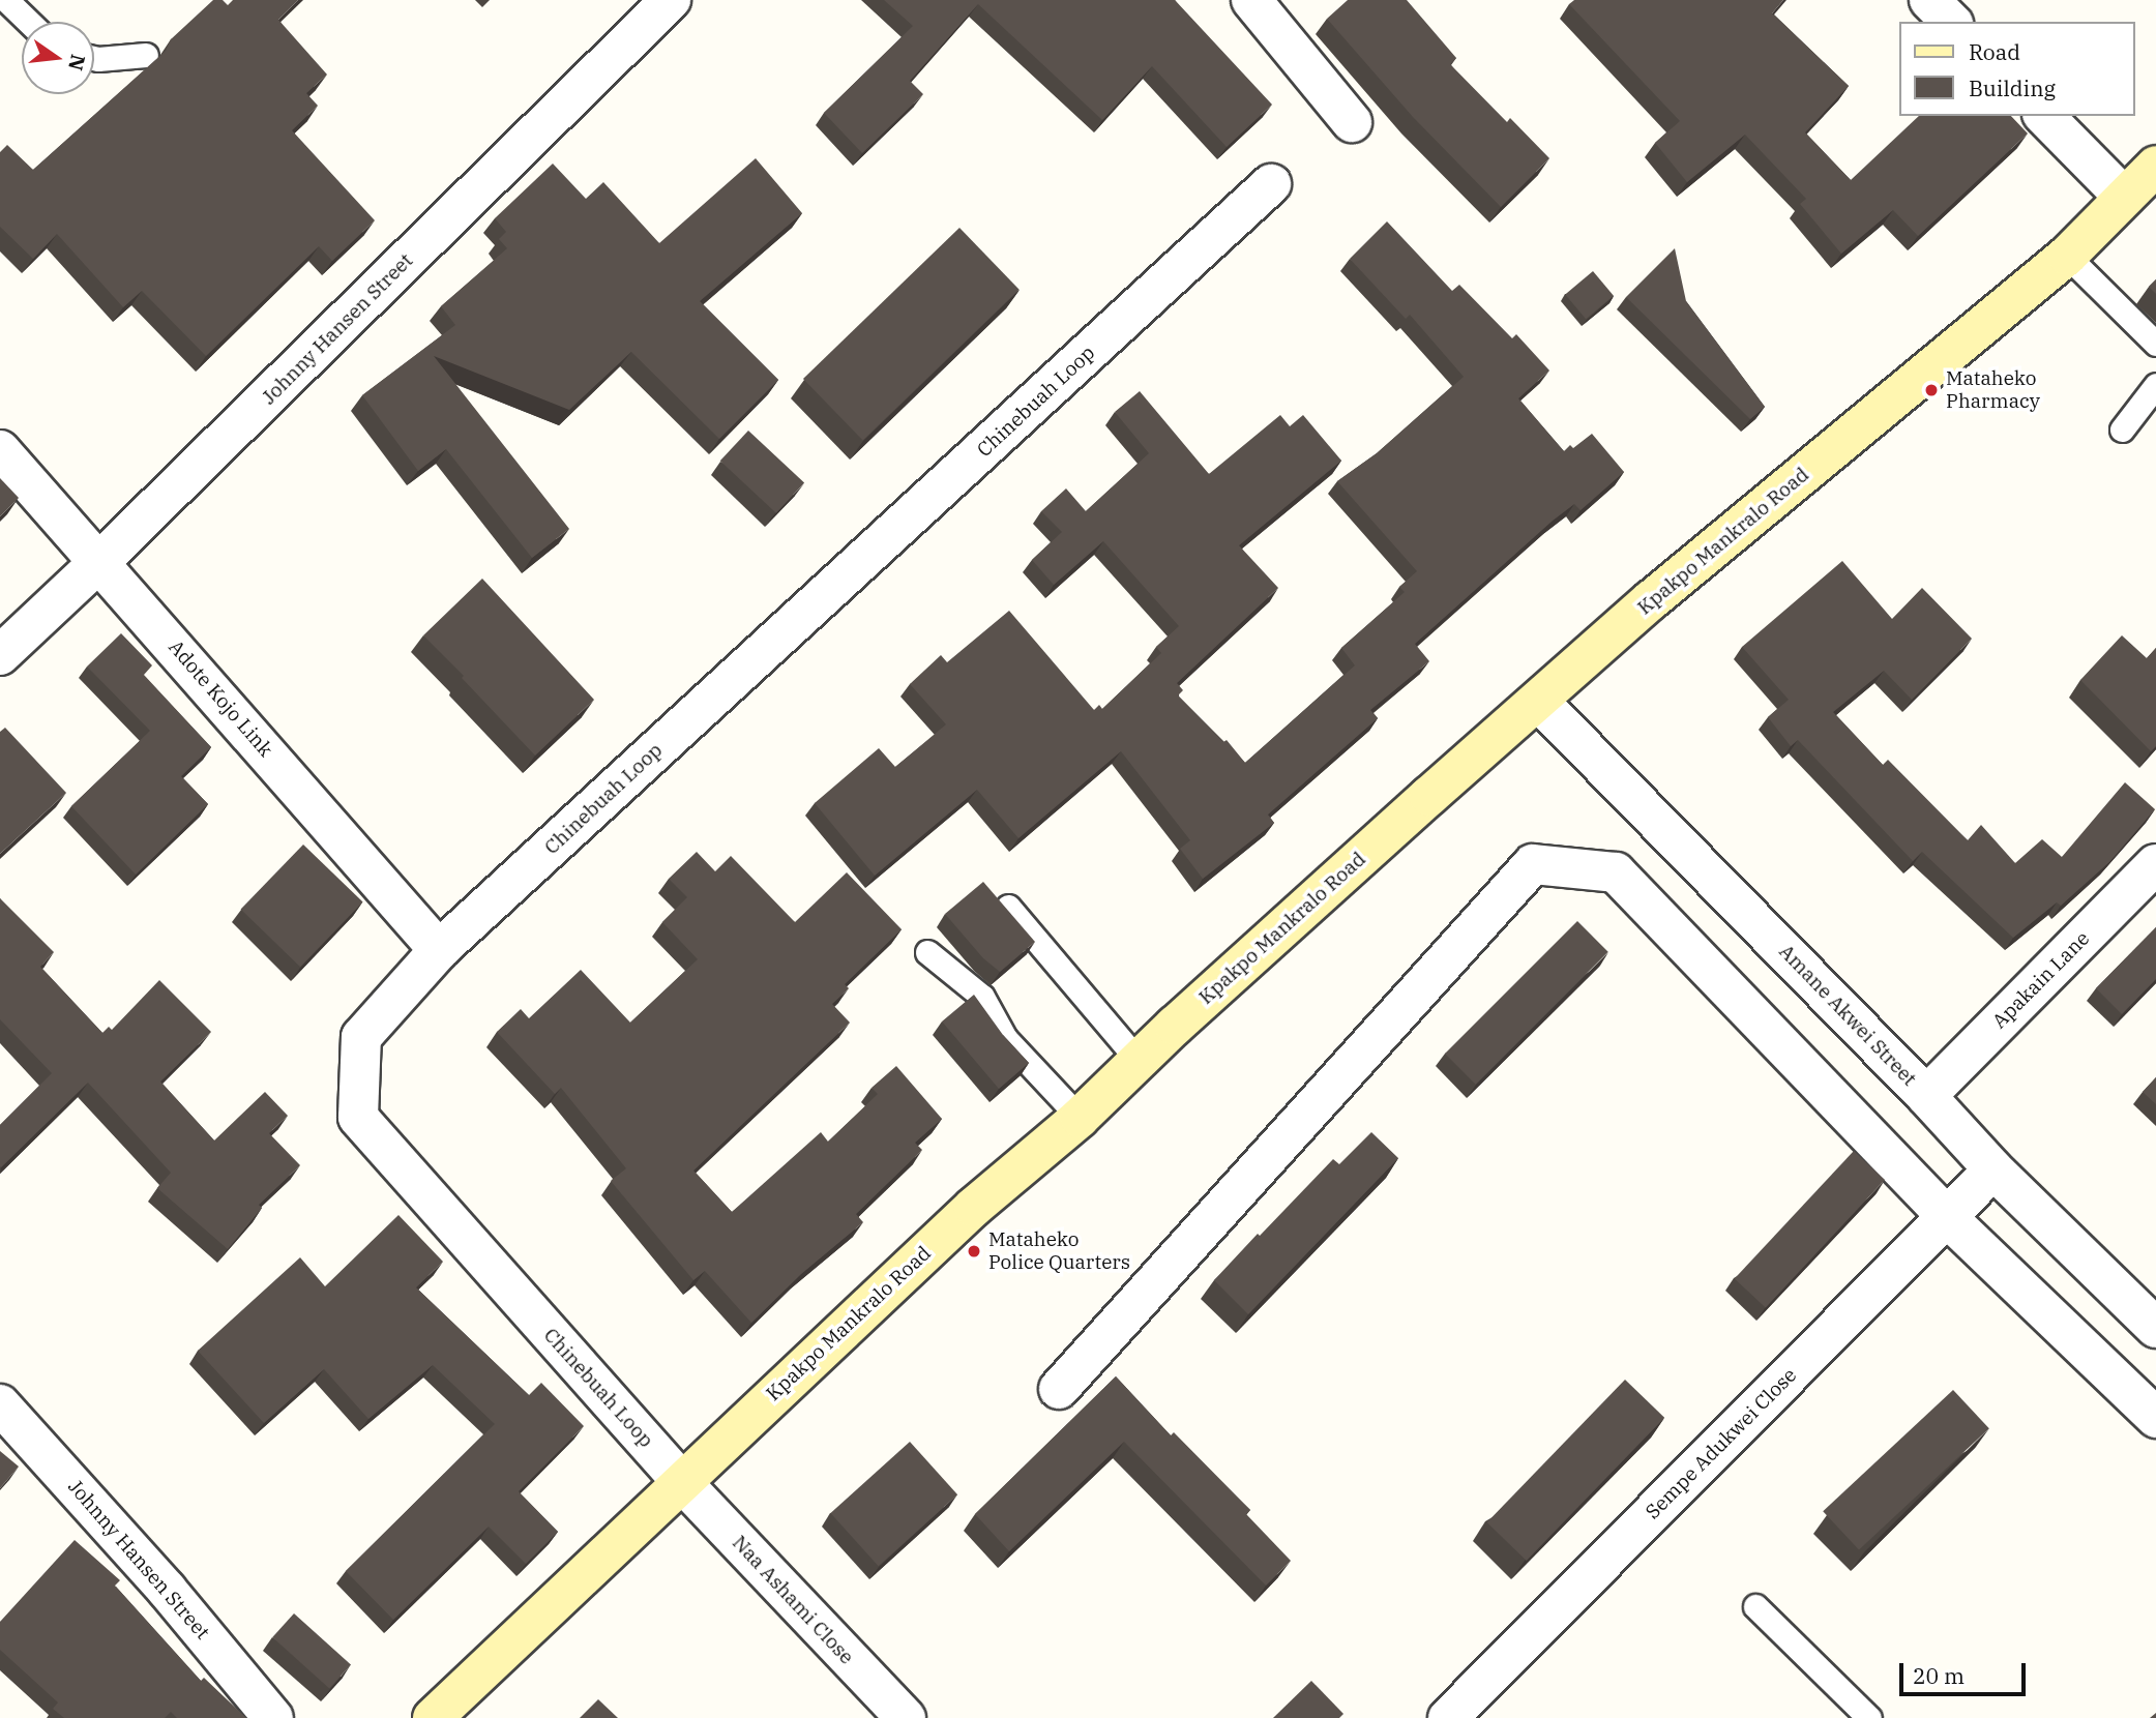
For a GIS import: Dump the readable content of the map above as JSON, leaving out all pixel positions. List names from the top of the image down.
{
  "streets": {
    "street": [
      "Johnny Hansen Street",
      "Chinebuah Loop",
      "Kpakpo Mankralo Road",
      "Adote Kojo Link",
      "Apakain Lane",
      "Amane Akwei Street",
      "Sempe Adukwei Close",
      "Naa Ashami Close"
    ]
  },
  "crossings": [
    ["Johnny Hansen Street", "Adote Kojo Link"],
    ["Chinebuah Loop", "Kpakpo Mankralo Road"],
    ["Chinebuah Loop", "Adote Kojo Link"],
    ["Chinebuah Loop", "Naa Ashami Close"],
    ["Kpakpo Mankralo Road", "Amane Akwei Street"],
    ["Kpakpo Mankralo Road", "Naa Ashami Close"],
    ["Apakain Lane", "Amane Akwei Street"],
    ["Amane Akwei Street", "Sempe Adukwei Close"]
  ],
  "places": ["Mataheko Pharmacy", "Mataheko Police Quarters"],
  "legend": ["Road", "Building"],
  "scale_bar": "20 m",
  "north": "right"
}
